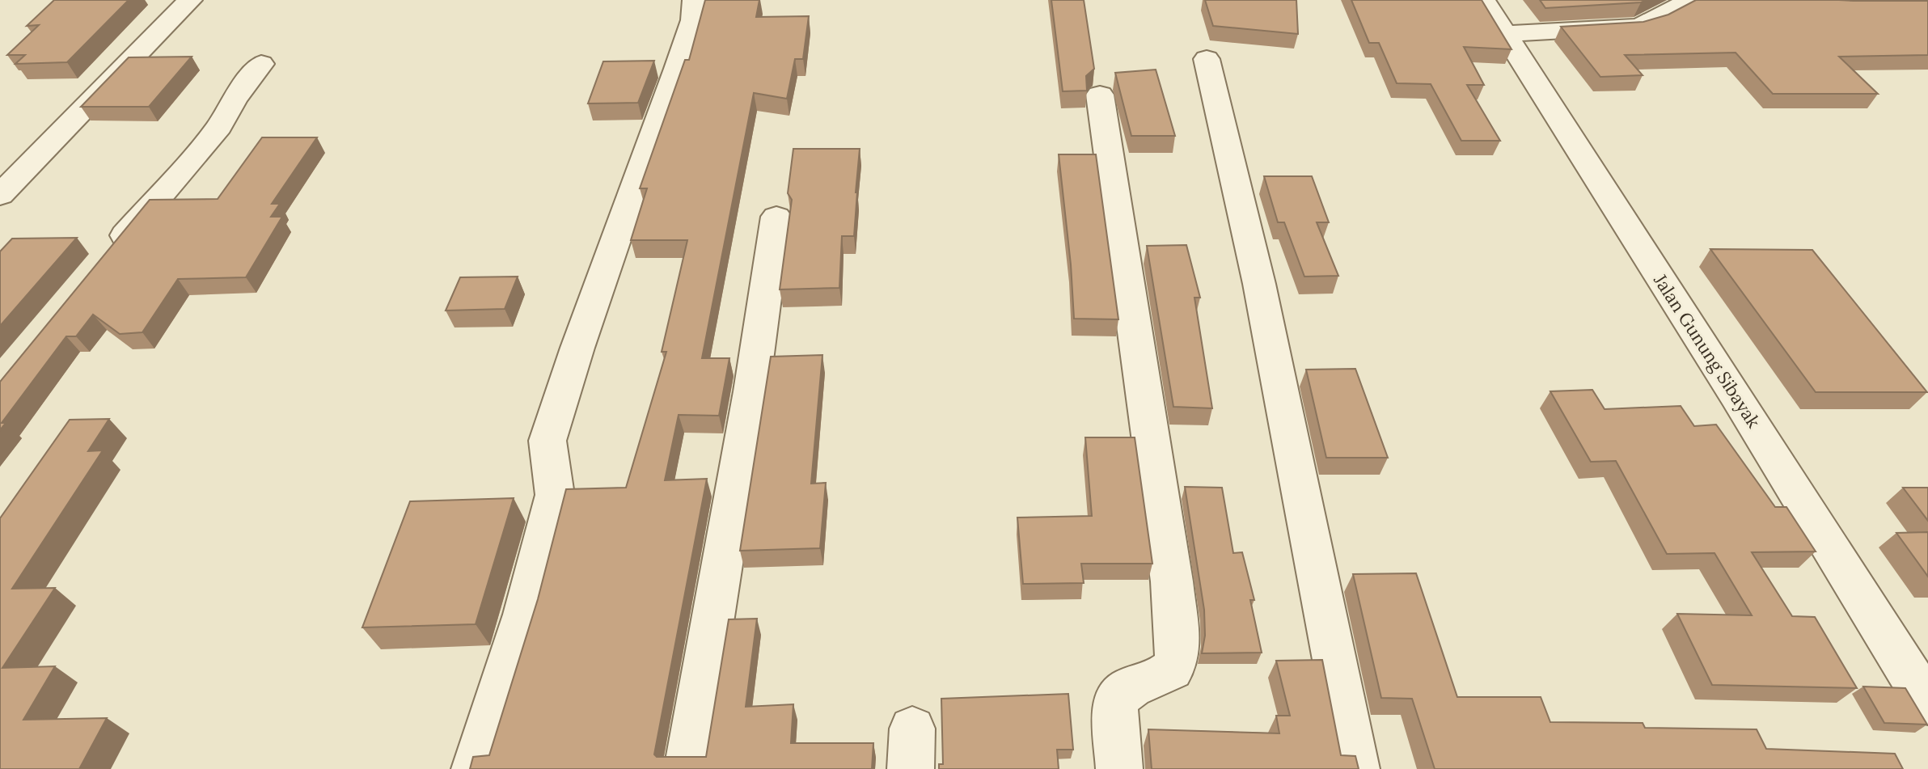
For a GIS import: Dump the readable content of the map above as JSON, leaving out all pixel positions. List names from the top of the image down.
{
  "streets": {
    "street": ["Jalan Gunung Sibayak"]
  }
}
